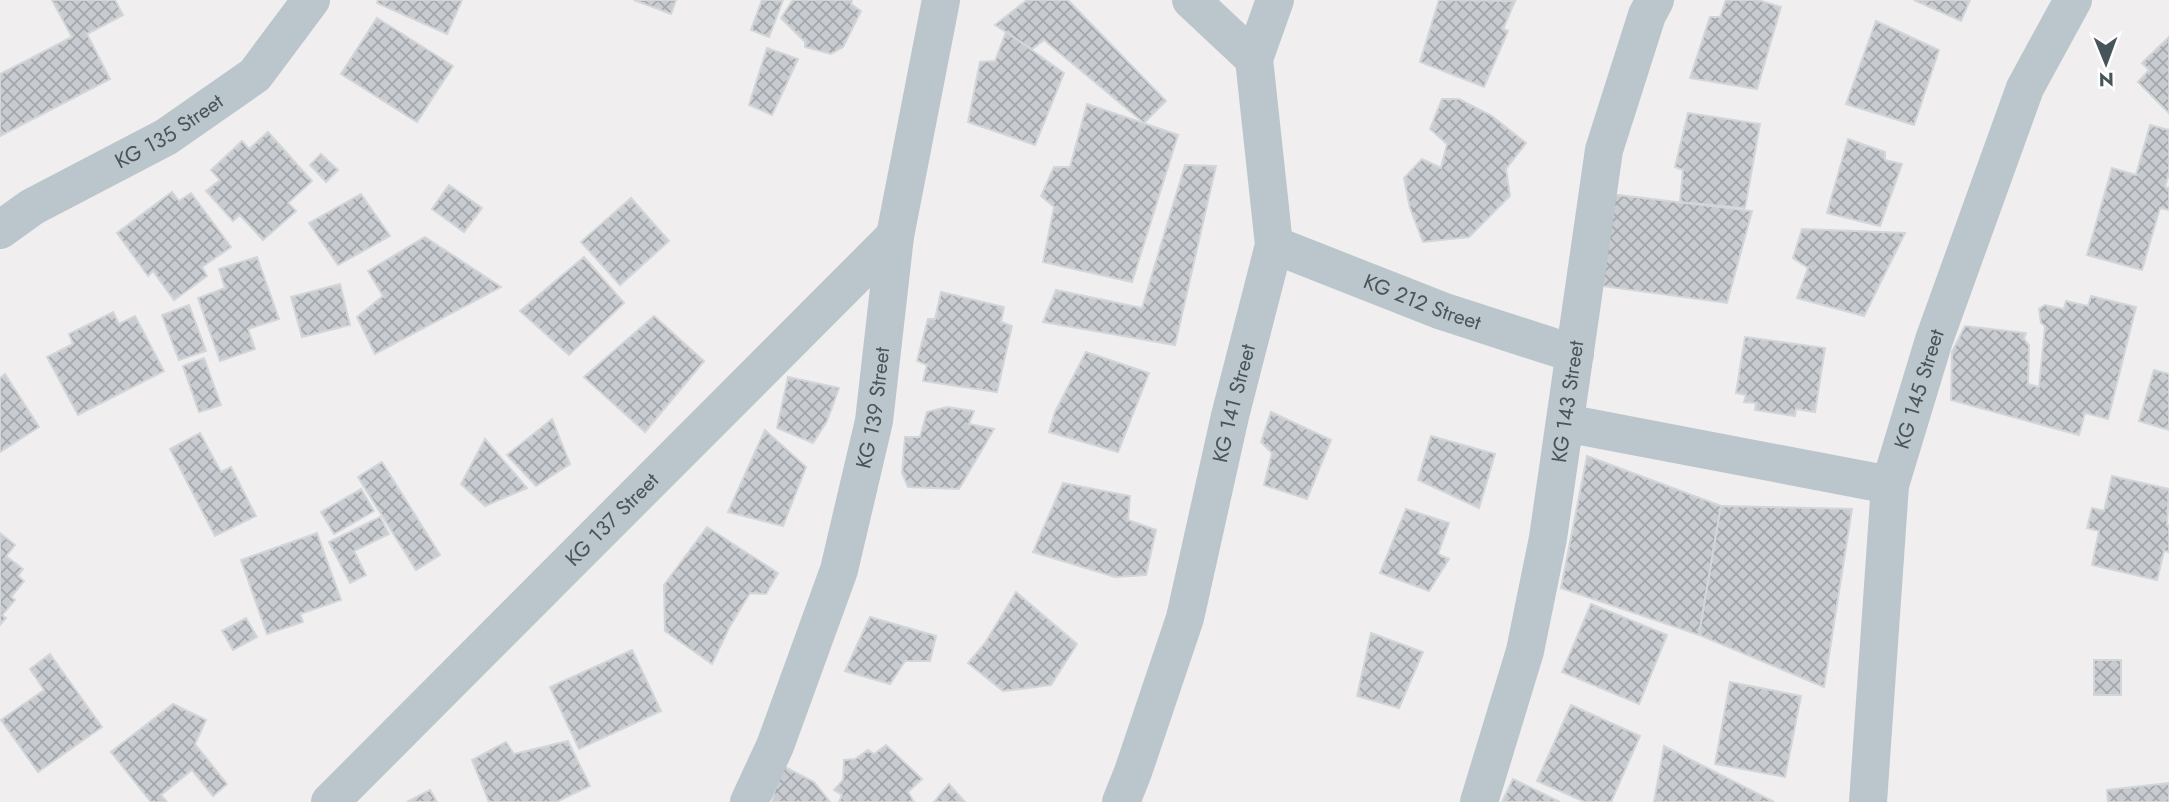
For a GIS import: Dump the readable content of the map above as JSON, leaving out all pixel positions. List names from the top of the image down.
{
  "streets": {
    "street": [
      "KG 135 Street",
      "KG 212 Street",
      "KG 145 Street",
      "KG 143 Street",
      "KG 141 Street",
      "KG 139 Street",
      "KG 137 Street"
    ]
  },
  "crossings": [
    ["KG 212 Street", "KG 143 Street"],
    ["KG 212 Street", "KG 141 Street"],
    ["KG 139 Street", "KG 137 Street"]
  ],
  "north": "bottom"
}
